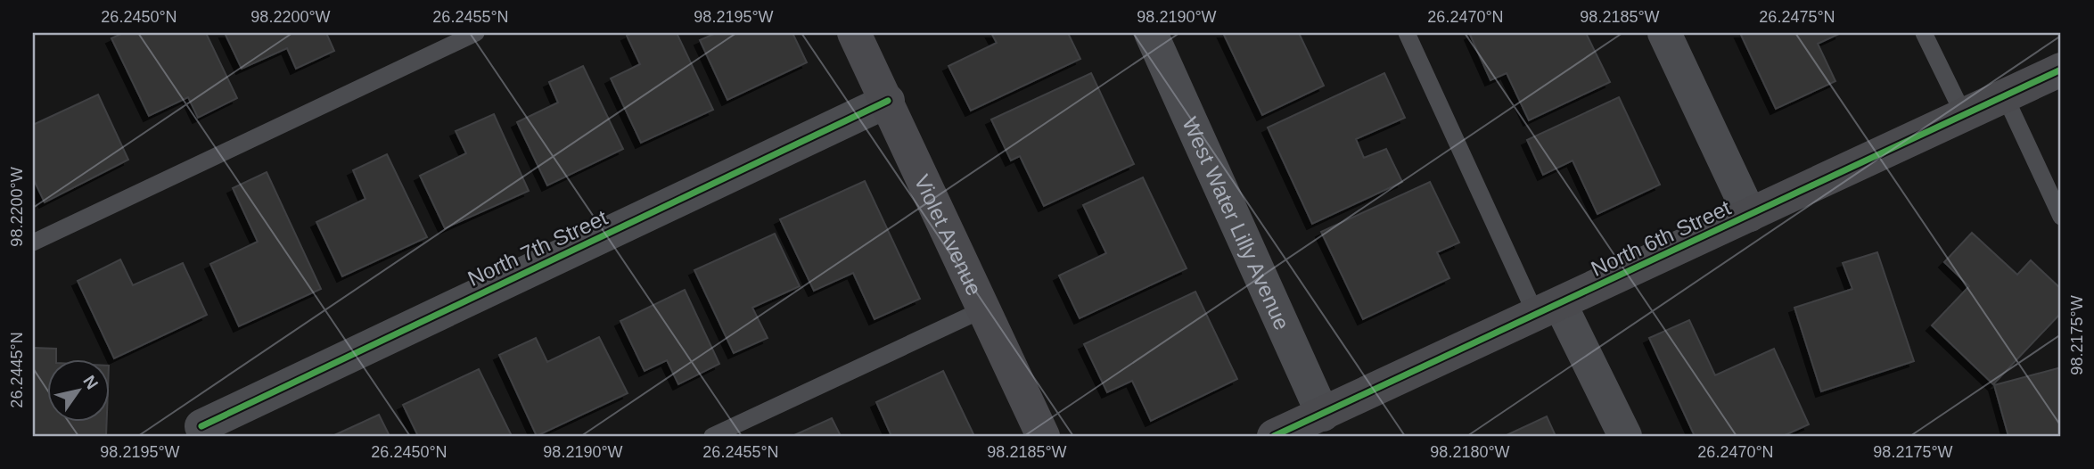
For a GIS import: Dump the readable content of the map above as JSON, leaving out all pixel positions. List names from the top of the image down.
{
  "streets": {
    "street": [
      "West Water Lilly Avenue",
      "Violet Avenue",
      "North 6th Street",
      "North 7th Street"
    ]
  },
  "crossings": [
    ["West Water Lilly Avenue", "North 6th Street"],
    ["Violet Avenue", "North 7th Street"]
  ],
  "north": "top right",
  "coordinates": [
    "26.2450°N",
    "98.2200°W",
    "26.2455°N",
    "98.2195°W",
    "98.2190°W",
    "26.2470°N",
    "98.2185°W",
    "26.2475°N",
    "98.2175°W",
    "26.2445°N",
    "98.2180°W"
  ]
}
